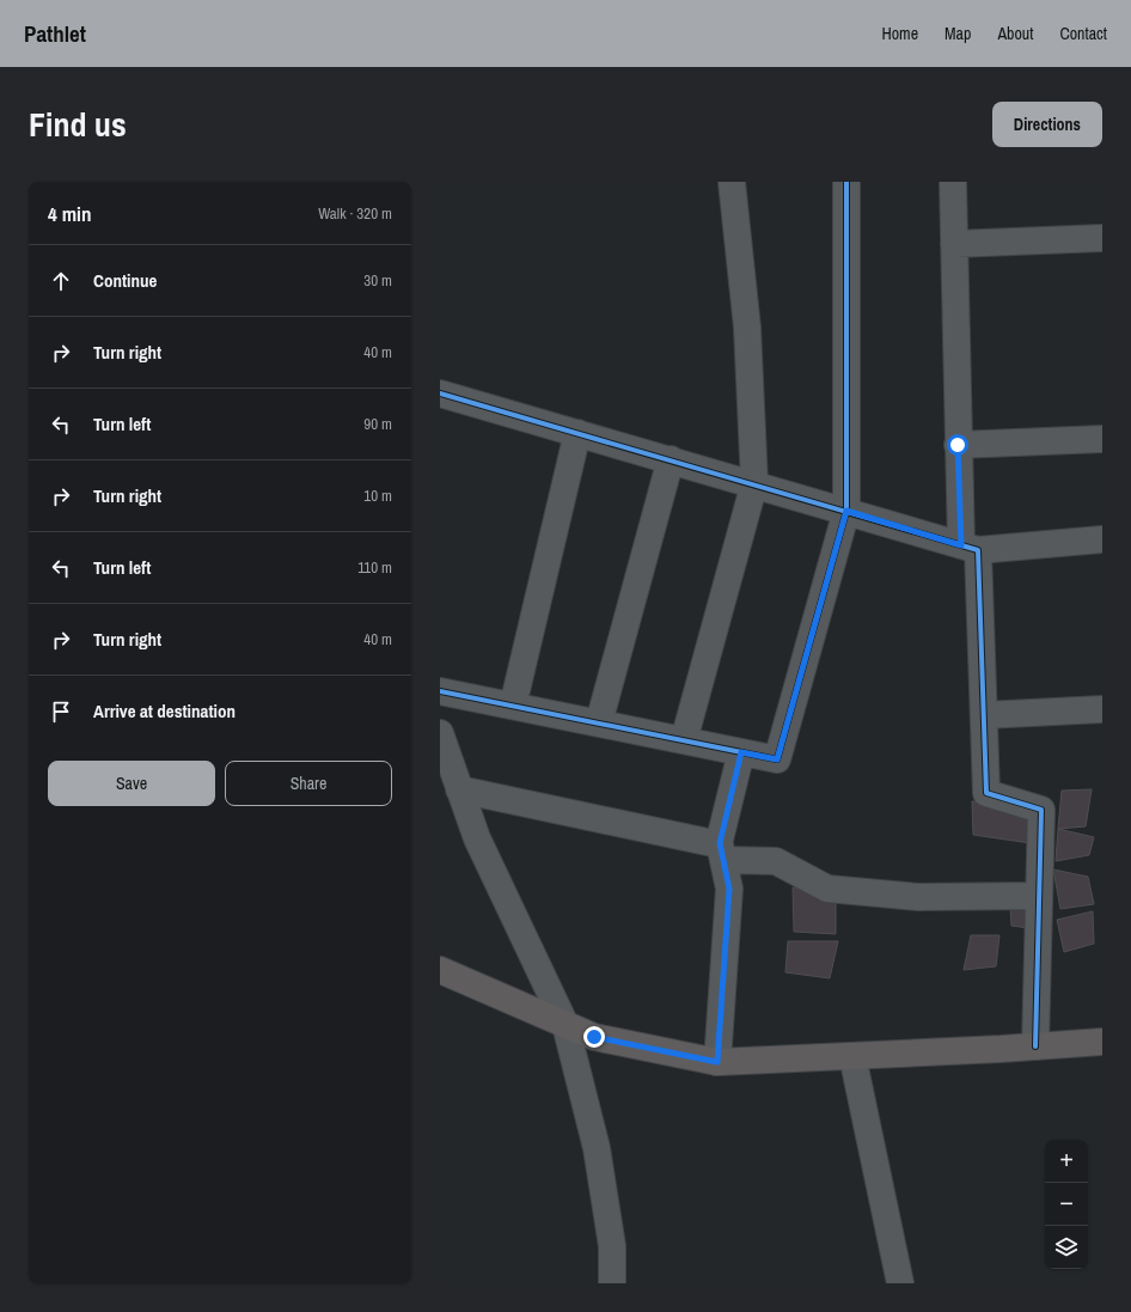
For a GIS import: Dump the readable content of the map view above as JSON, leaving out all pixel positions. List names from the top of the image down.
{
  "page": {
    "header": "Pathlet",
    "nav": [
      "Home",
      "Map",
      "About",
      "Contact"
    ],
    "title": "Find us",
    "buttons": [
      "Directions",
      ["Save", "Share"]
    ],
    "heading": ["4 min", "Walk · 320 m"],
    "list": [
      ["Continue", "30 m"],
      ["Turn right", "40 m"],
      ["Turn left", "90 m"],
      ["Turn right", "10 m"],
      ["Turn left", "110 m"],
      ["Turn right", "40 m"],
      "Arrive at destination"
    ],
    "map_buttons": ["+", "−"]
  }
}
